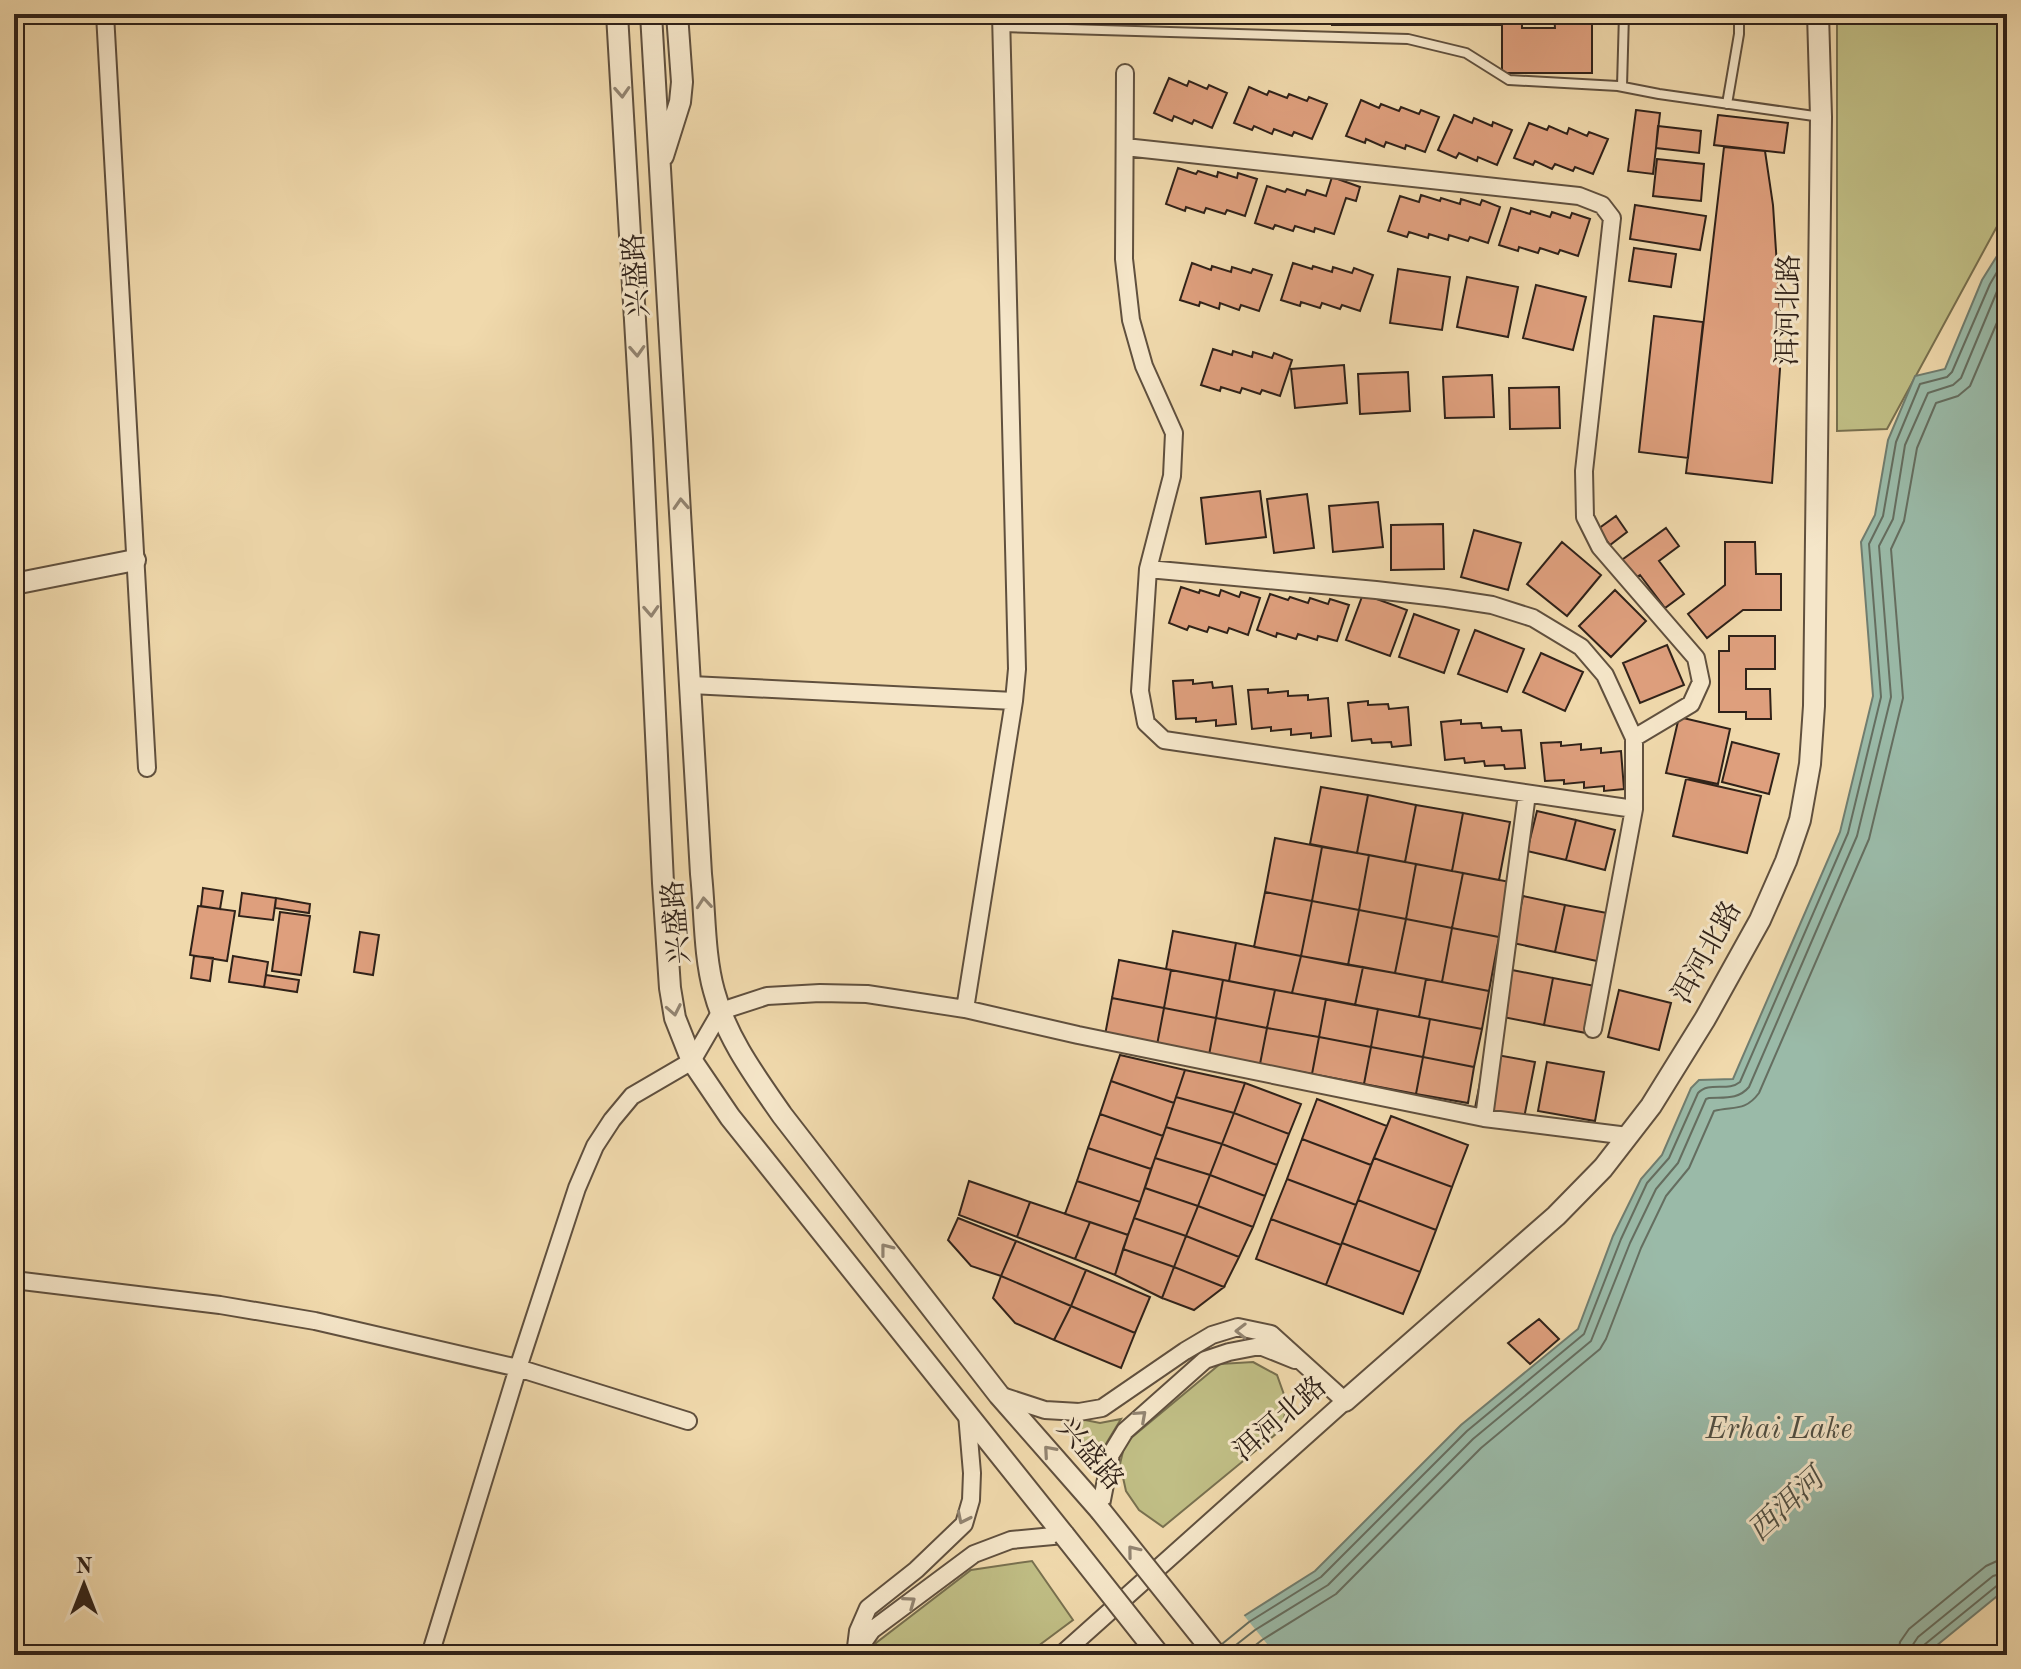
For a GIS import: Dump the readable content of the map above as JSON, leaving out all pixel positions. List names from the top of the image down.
{
  "streets": {
    "street": ["兴盛路", "洱河北路"]
  },
  "water": ["Erhai Lake", "西洱河"],
  "north": "top"
}
